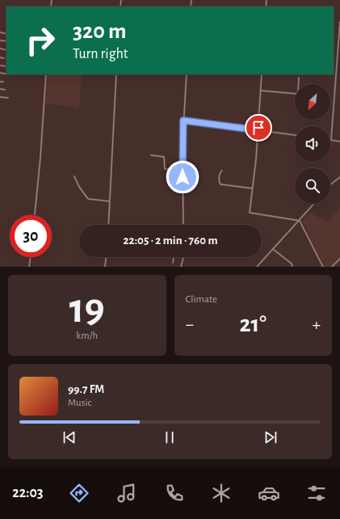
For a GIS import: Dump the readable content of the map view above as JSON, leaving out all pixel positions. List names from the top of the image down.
{
  "north": "bottom left",
  "page": {
    "turn": ["320 m", "Turn right"],
    "limit": "30",
    "trip": "22:05 · 2 min · 760 m",
    "tile": [
      ["19", "km/h"],
      "Climate"
    ],
    "heat": ["−", "21°", "+"],
    "song": ["99.7 FM", "Music"],
    "tabs": "22:03"
  }
}
